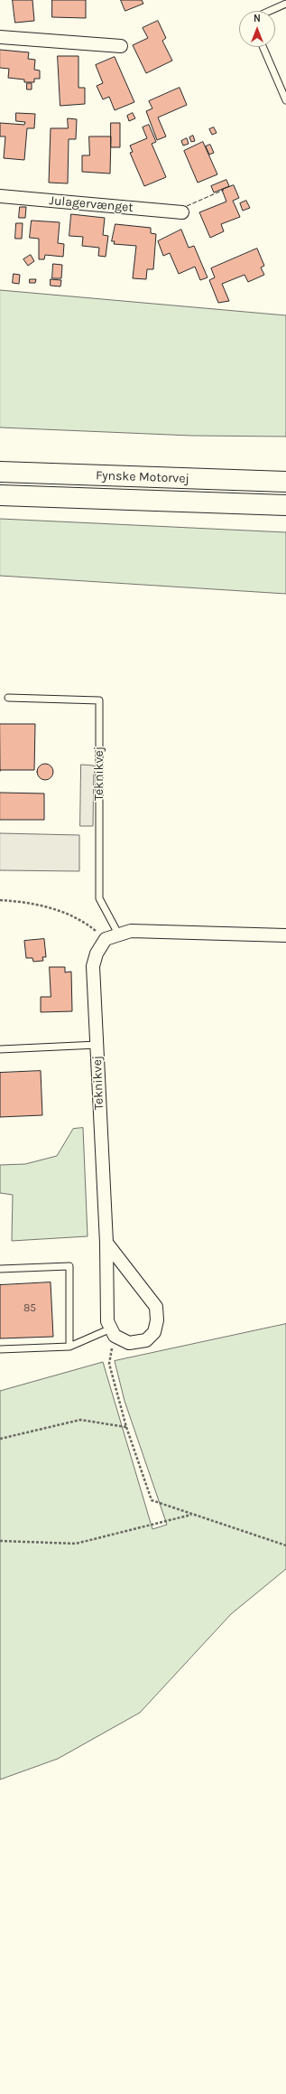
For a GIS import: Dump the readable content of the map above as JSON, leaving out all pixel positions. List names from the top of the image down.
{
  "streets": {
    "highway": ["Fynske Motorvej"],
    "street": ["Julagervænget", "Teknikvej"]
  },
  "house_numbers": ["85"],
  "north": "top"
}
